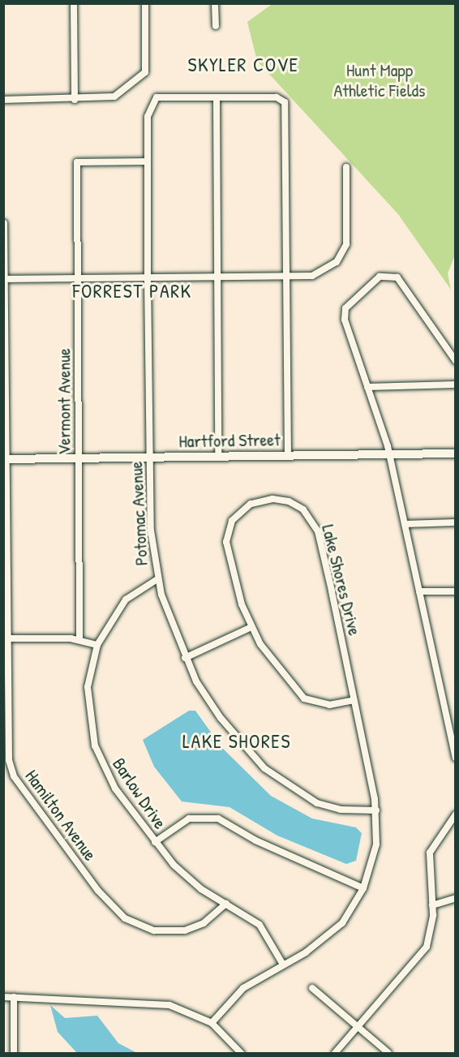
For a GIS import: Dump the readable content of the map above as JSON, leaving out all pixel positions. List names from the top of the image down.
{
  "streets": {
    "street": [
      "Vermont Avenue",
      "Hartford Street",
      "Potomac Avenue",
      "Lake Shores Drive",
      "Barlow Drive",
      "Hamilton Avenue"
    ]
  },
  "crossings": [
    ["Vermont Avenue", "Hartford Street"],
    ["Vermont Avenue", "Potomac Avenue"],
    ["Hartford Street", "Potomac Avenue"],
    ["Hartford Street", "Hamilton Avenue"],
    ["Potomac Avenue", "Lake Shores Drive"],
    ["Potomac Avenue", "Barlow Drive"],
    ["Lake Shores Drive", "Barlow Drive"],
    ["Barlow Drive", "Hamilton Avenue"]
  ],
  "districts": ["SKYLER COVE", "FORREST PARK", "LAKE SHORES"],
  "parks": ["Hunt Mapp Athletic Fields"]
}
